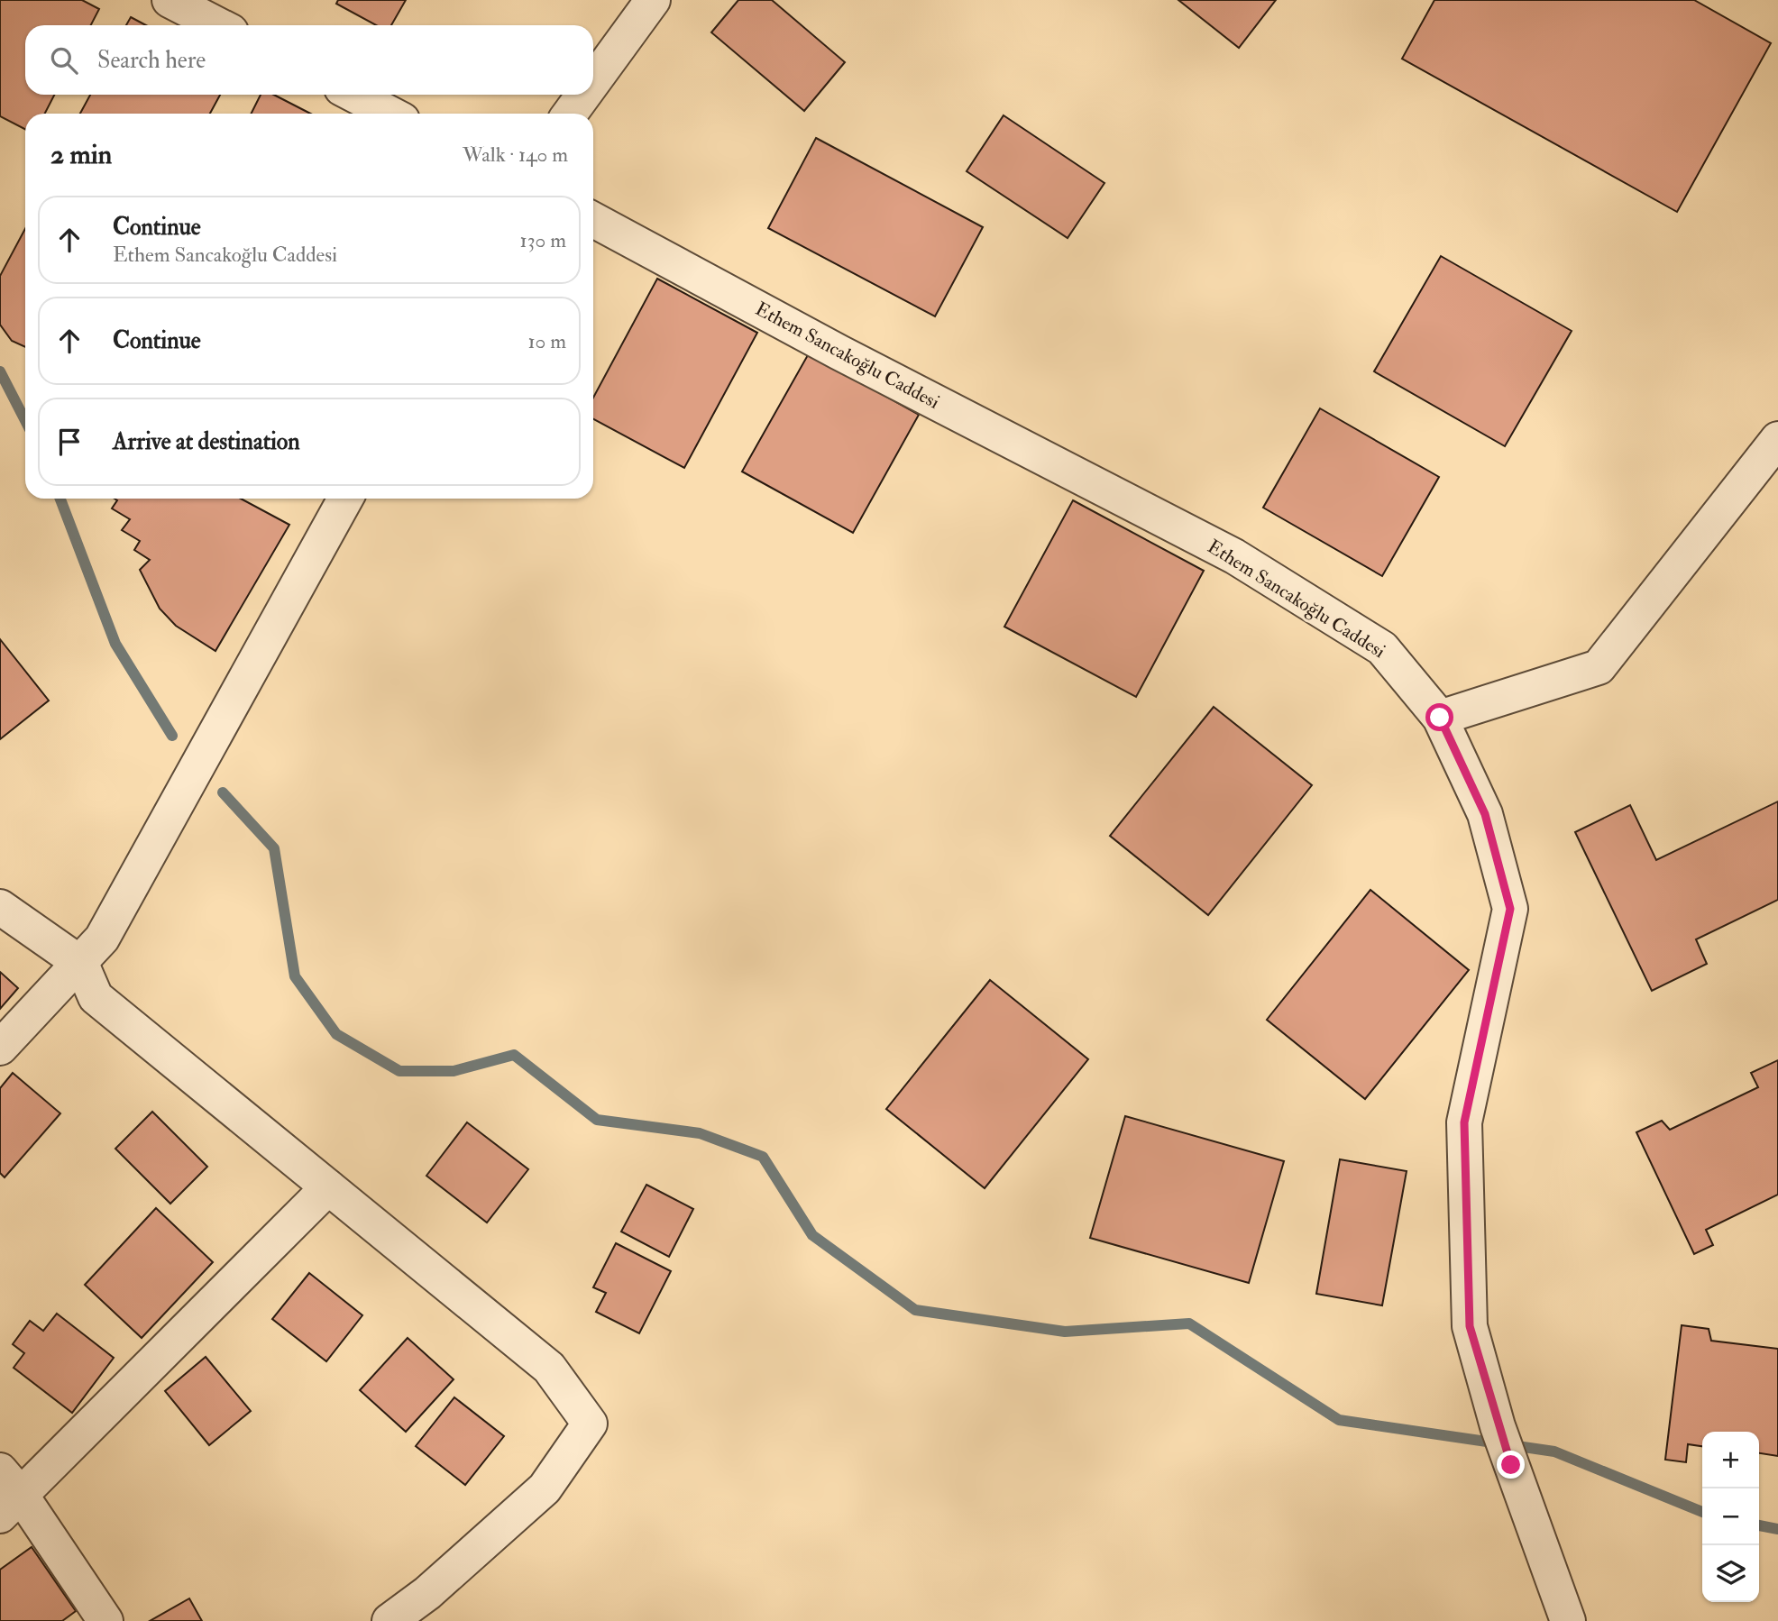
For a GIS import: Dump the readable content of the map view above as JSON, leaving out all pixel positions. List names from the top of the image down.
{
  "streets": {
    "street": ["Ethem Sancakoğlu Caddesi"]
  },
  "page": {
    "search": "Search here",
    "heading": ["2 min", "Walk · 140 m"],
    "list": [
      ["Continue", "Ethem Sancakoğlu Caddesi", "130 m"],
      ["Continue", "10 m"],
      "Arrive at destination"
    ],
    "map_buttons": ["+", "−"]
  }
}
